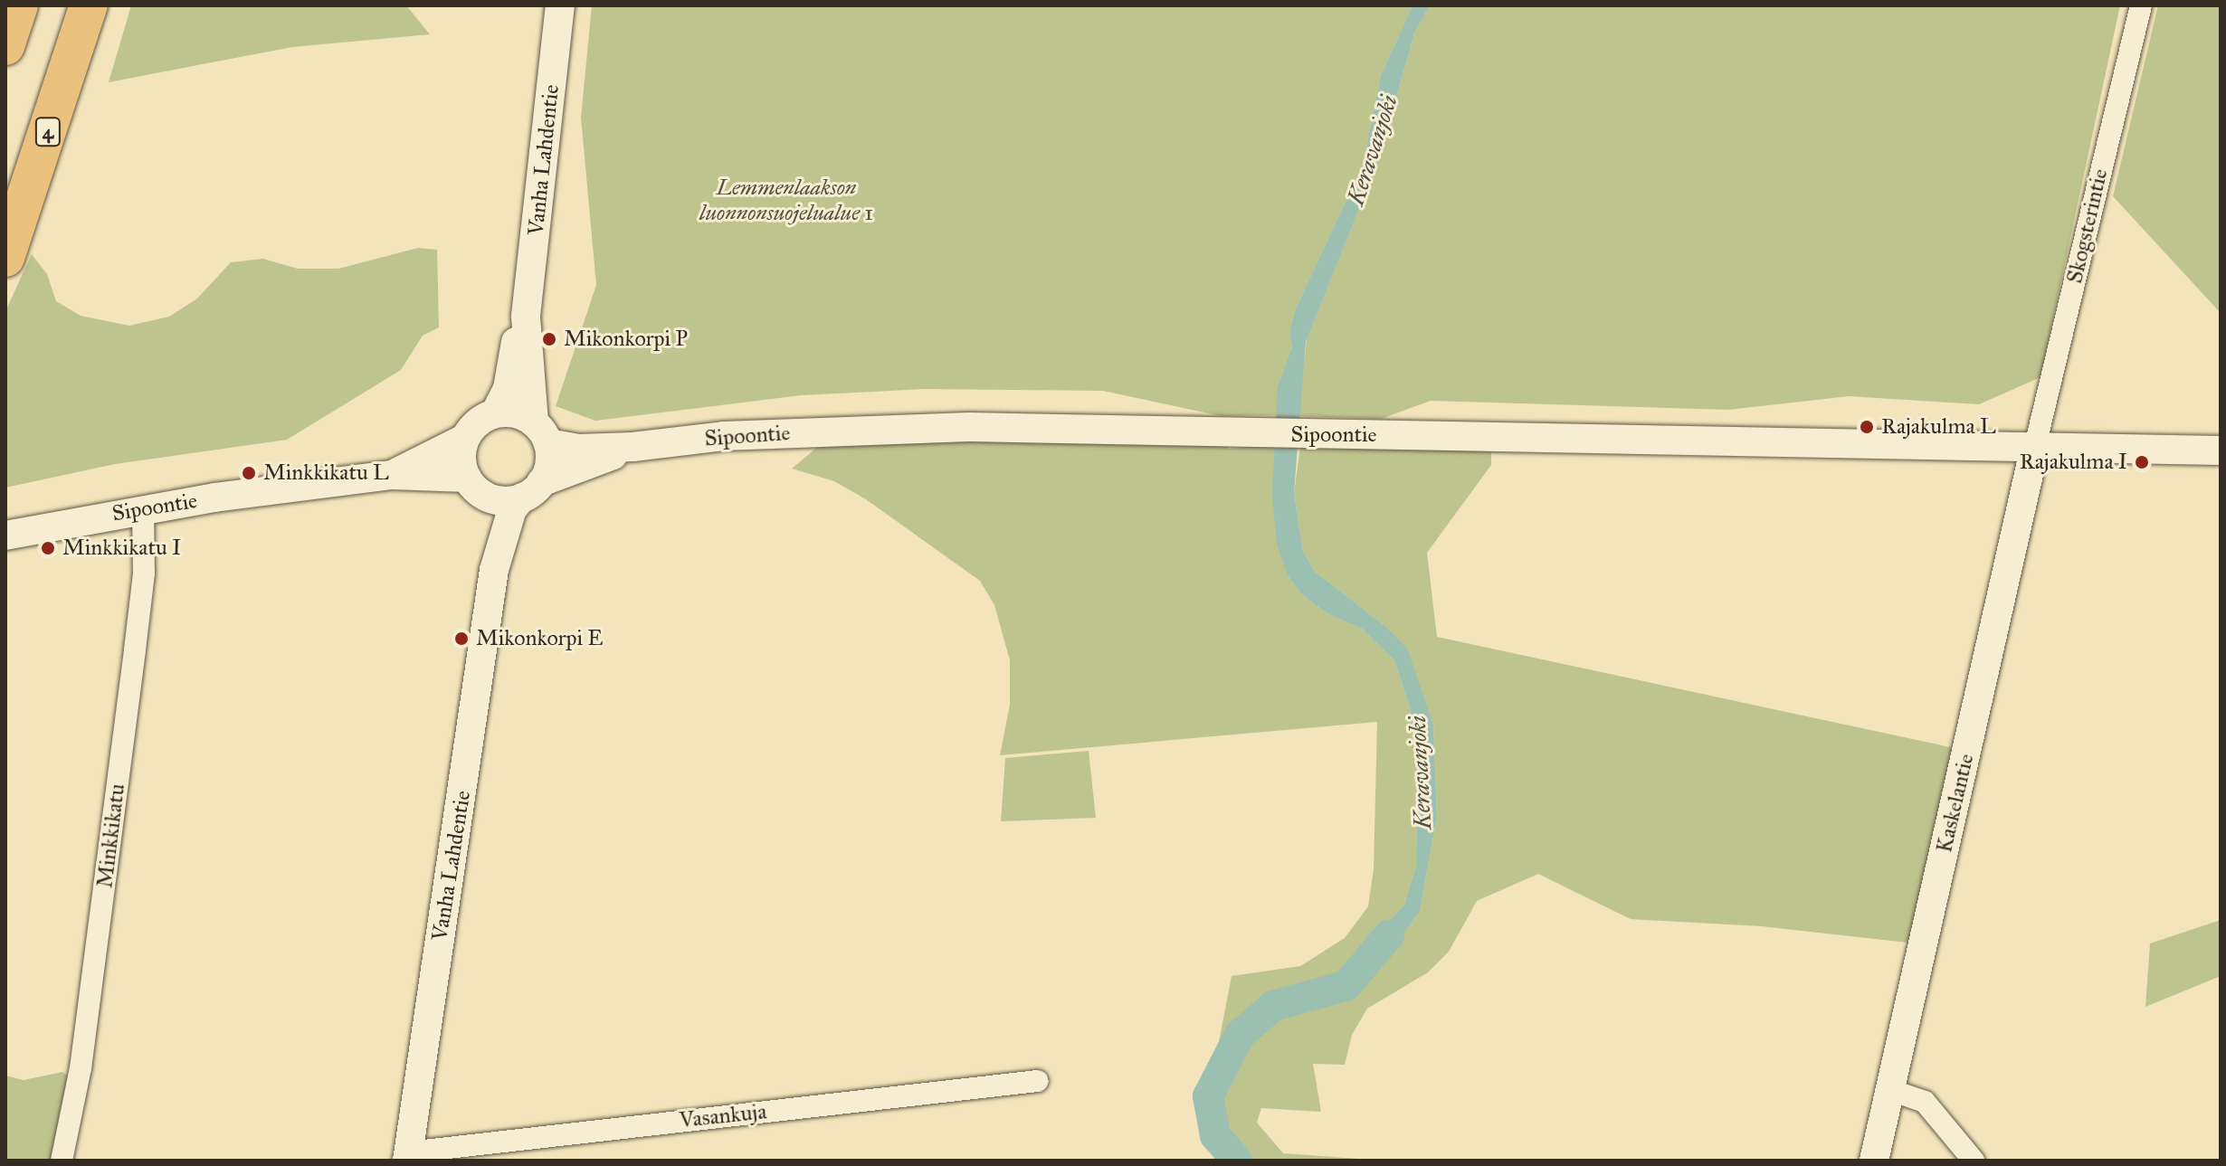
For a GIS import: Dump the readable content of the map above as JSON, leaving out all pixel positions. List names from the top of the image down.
{
  "streets": {
    "highway": ["4"],
    "main road": ["Vanha Lahdentie", "Sipoontie", "Kaskelantie"],
    "street": ["Skogsterintie", "Minkkikatu", "Vasankuja"]
  },
  "crossings": [
    ["Vanha Lahdentie", "Sipoontie"],
    ["Vanha Lahdentie", "Vasankuja"],
    ["Skogsterintie", "Sipoontie"],
    ["Skogsterintie", "Kaskelantie"],
    ["Sipoontie", "Kaskelantie"],
    ["Sipoontie", "Minkkikatu"]
  ],
  "water": ["Keravanjoki"],
  "parks": ["Lemmenlaakson luonnonsuojelualue 1"],
  "places": [
    "Mikonkorpi P",
    "Rajakulma L",
    "Rajakulma I",
    "Minkkikatu L",
    "Minkkikatu I",
    "Mikonkorpi E"
  ]
}
